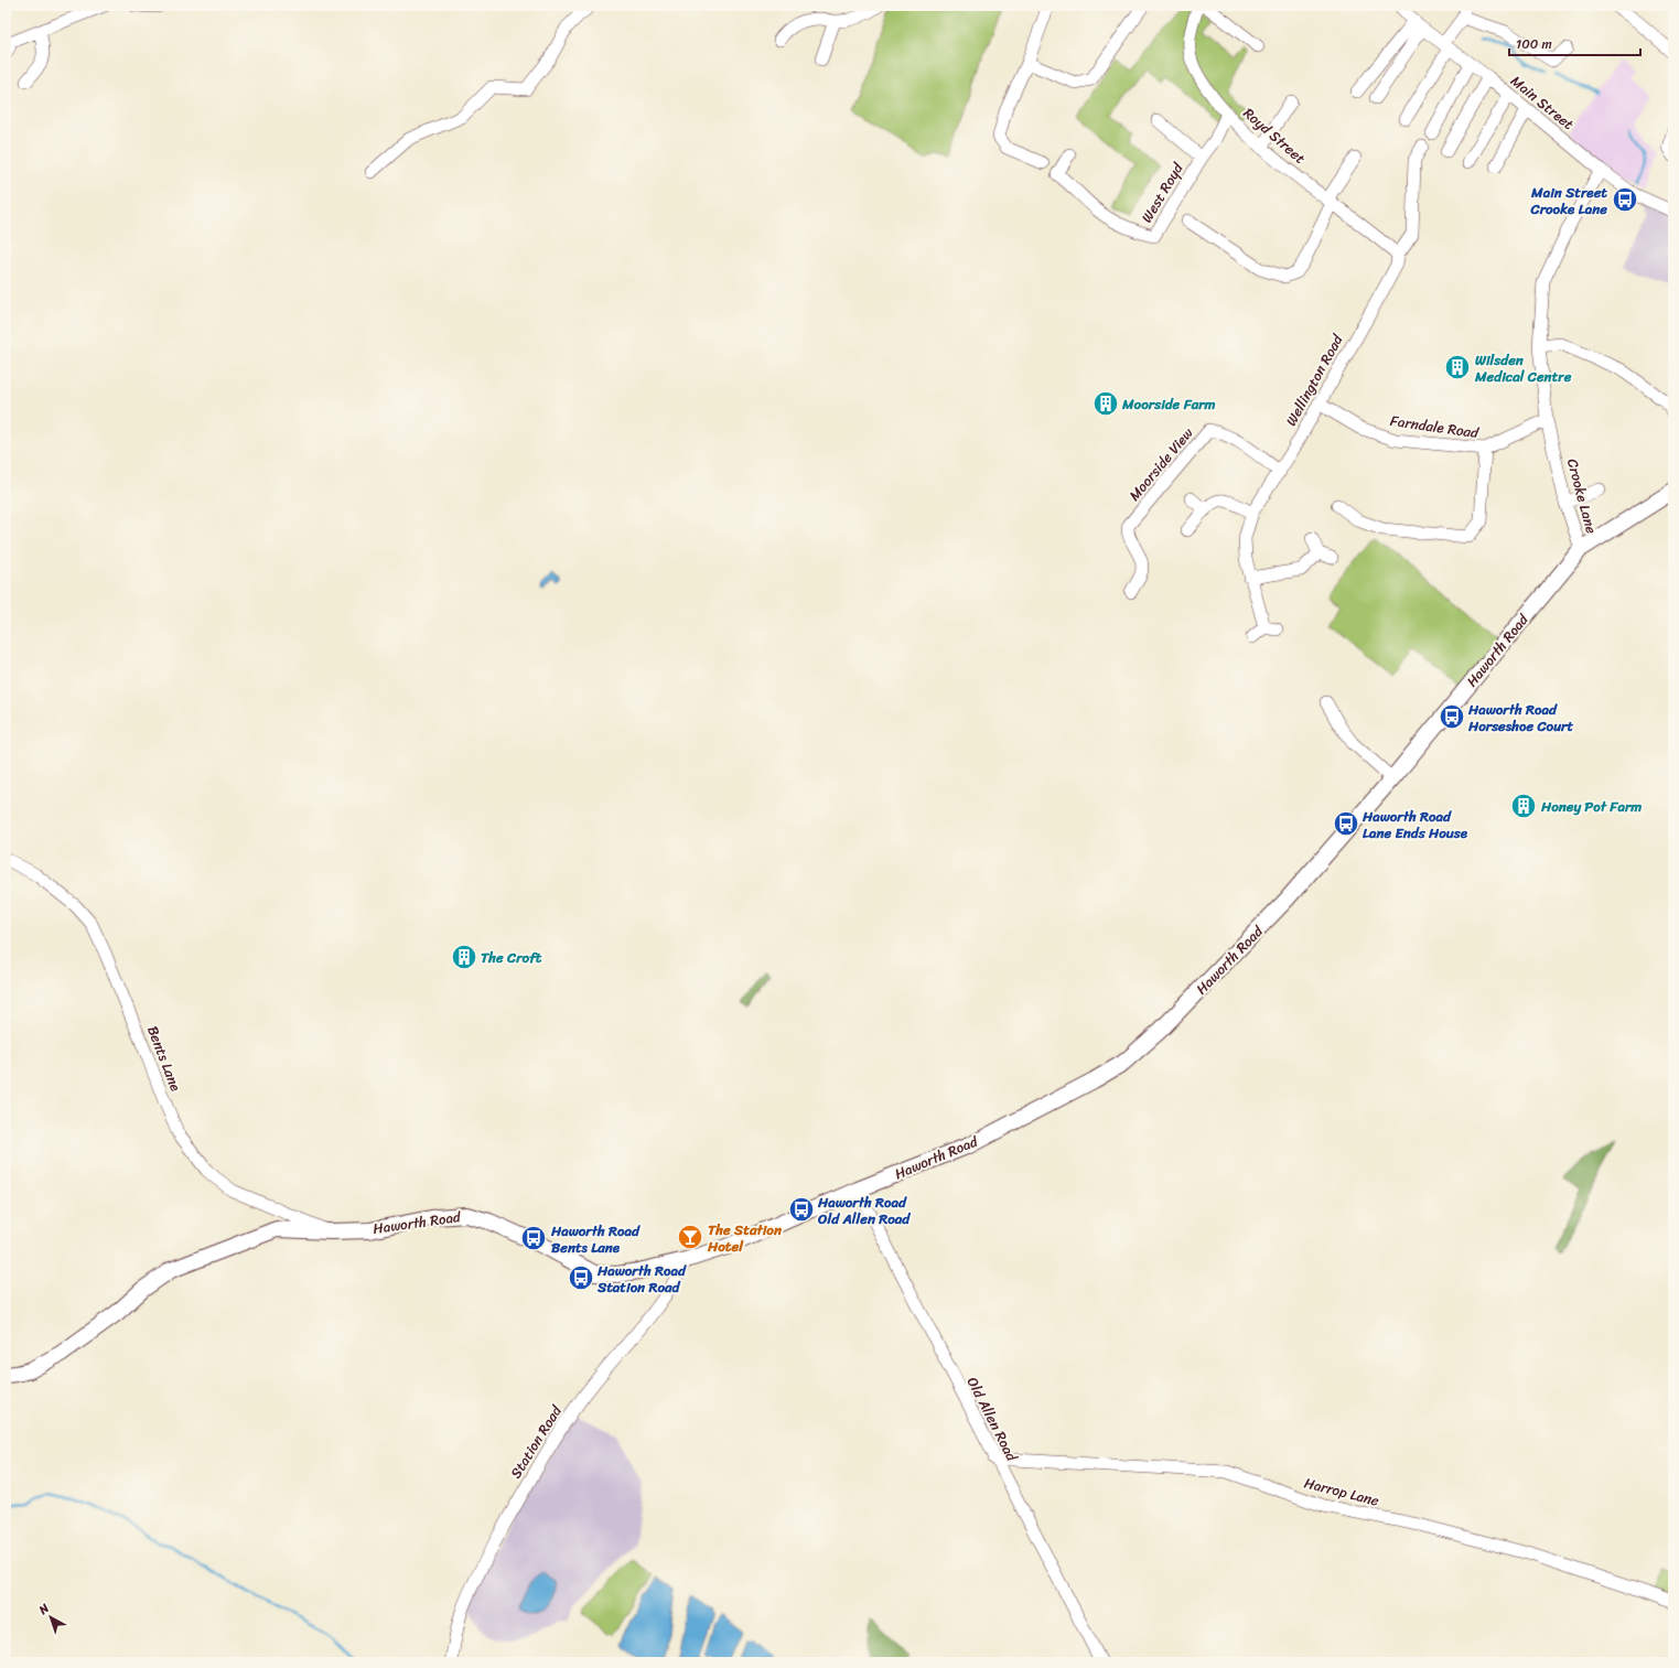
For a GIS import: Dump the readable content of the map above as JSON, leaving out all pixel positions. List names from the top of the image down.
{
  "streets": {
    "main road": ["Haworth Road"],
    "street": [
      "Main Street",
      "Royd Street",
      "West Royd",
      "Wellington Road",
      "Farndale Road",
      "Moorside View",
      "Crooke Lane",
      "Bents Lane",
      "Old Allen Road",
      "Station Road",
      "Harrop Lane"
    ]
  },
  "crossings": [
    ["Royd Street", "West Royd"],
    ["Royd Street", "Wellington Road"],
    ["Wellington Road", "Farndale Road"],
    ["Wellington Road", "Moorside View"],
    ["Farndale Road", "Crooke Lane"],
    ["Crooke Lane", "Haworth Road"],
    ["Haworth Road", "Bents Lane"],
    ["Haworth Road", "Old Allen Road"],
    ["Haworth Road", "Station Road"],
    ["Old Allen Road", "Harrop Lane"]
  ],
  "places": {
    "bus stop": [
      "Main Street Crooke Lane",
      "Haworth Road Horseshoe Court",
      "Haworth Road Lane Ends House",
      "Haworth Road Old Allen Road",
      "Haworth Road Bents Lane",
      "Haworth Road Station Road"
    ],
    "building": [
      "Wilsden Medical Centre",
      "Moorside Farm",
      "Honey Pot Farm",
      "The Croft"
    ],
    "bar": ["The Station Hotel"]
  },
  "scale_bar": "100 m",
  "north": "top left"
}
